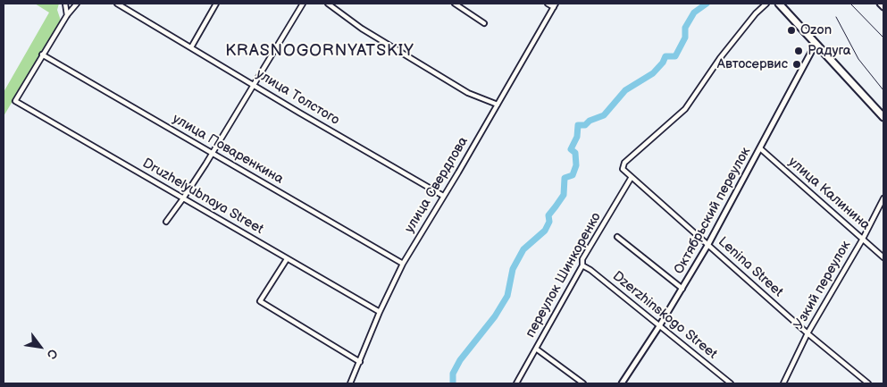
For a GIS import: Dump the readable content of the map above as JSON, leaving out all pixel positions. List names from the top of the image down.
{
  "streets": {
    "street": [
      "улица Толстого",
      "улица Поваренкина",
      "улица Свердлова",
      "улица Калинина",
      "Druzhelyubnaya Street",
      "Октябрьский переулок",
      "Lenina Street",
      "переулок Шинкоренко",
      "Узкий переулок",
      "Dzerzhinskogo Street"
    ]
  },
  "crossings": [
    ["улица Толстого", "улица Свердлова"],
    ["улица Поваренкина", "улица Свердлова"],
    ["улица Поваренкина", "Druzhelyubnaya Street"],
    ["улица Свердлова", "Druzhelyubnaya Street"],
    ["улица Калинина", "Октябрьский переулок"],
    ["улица Калинина", "Узкий переулок"],
    ["Октябрьский переулок", "Lenina Street"],
    ["Октябрьский переулок", "Dzerzhinskogo Street"],
    ["Lenina Street", "переулок Шинкоренко"],
    ["Lenina Street", "Узкий переулок"],
    ["переулок Шинкоренко", "Dzerzhinskogo Street"]
  ],
  "districts": ["KRASNOGORNYATSKIY"],
  "places": ["Ozon", "Радуга", "Автосервис"],
  "north": "bottom right"
}
